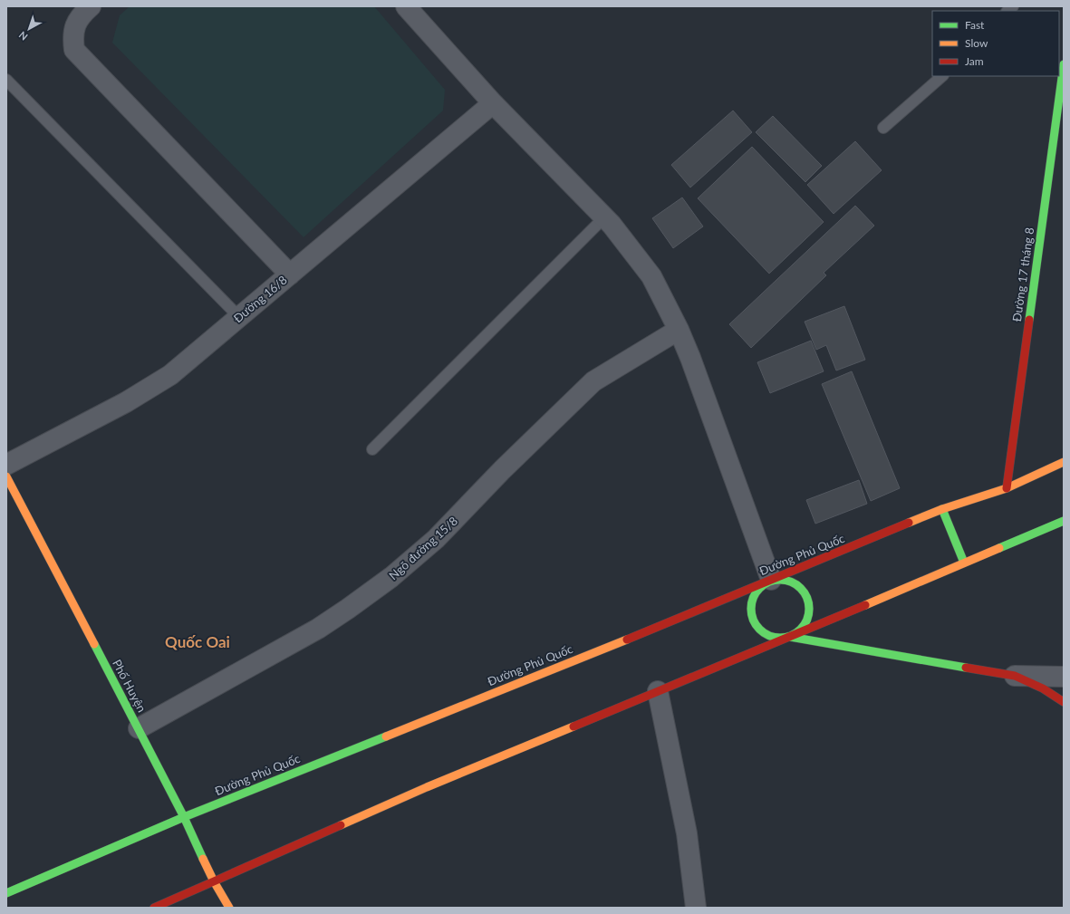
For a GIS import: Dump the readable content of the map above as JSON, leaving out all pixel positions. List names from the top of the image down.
{
  "streets": {
    "main road": ["Đường 17 tháng 8", "Đường Phủ Quốc", "Phố Huyện"],
    "street": ["Đường 16/8", "Ngõ đường 15/8"]
  },
  "crossings": [
    ["Đường 17 tháng 8", "Đường Phủ Quốc"],
    ["Ngõ đường 15/8", "Phố Huyện"],
    ["Đường Phủ Quốc", "Phố Huyện"]
  ],
  "districts": ["Quốc Oai"],
  "legend": ["Fast", "Slow", "Jam"],
  "north": "bottom left"
}
